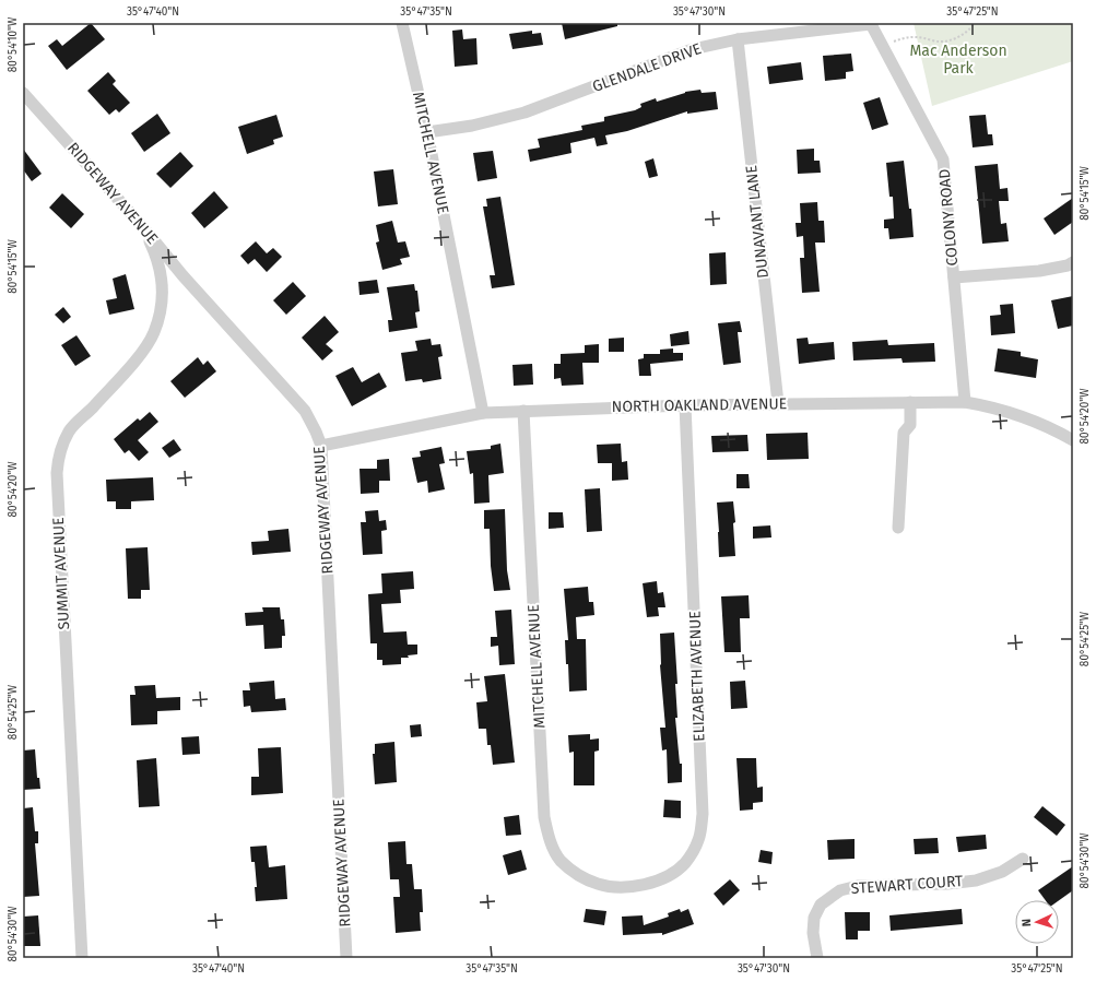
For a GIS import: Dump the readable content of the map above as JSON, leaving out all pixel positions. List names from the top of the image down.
{
  "streets": {
    "street": [
      "GLENDALE DRIVE",
      "MITCHELL AVENUE",
      "RIDGEWAY AVENUE",
      "COLONY ROAD",
      "DUNAVANT LANE",
      "NORTH OAKLAND AVENUE",
      "SUMMIT AVENUE",
      "ELIZABETH AVENUE",
      "STEWART COURT"
    ]
  },
  "crossings": [
    ["GLENDALE DRIVE", "MITCHELL AVENUE"],
    ["GLENDALE DRIVE", "COLONY ROAD"],
    ["GLENDALE DRIVE", "DUNAVANT LANE"],
    ["MITCHELL AVENUE", "NORTH OAKLAND AVENUE"],
    ["MITCHELL AVENUE", "ELIZABETH AVENUE"],
    ["RIDGEWAY AVENUE", "NORTH OAKLAND AVENUE"],
    ["RIDGEWAY AVENUE", "SUMMIT AVENUE"],
    ["COLONY ROAD", "NORTH OAKLAND AVENUE"],
    ["DUNAVANT LANE", "NORTH OAKLAND AVENUE"],
    ["NORTH OAKLAND AVENUE", "ELIZABETH AVENUE"]
  ],
  "parks": ["Mac Anderson Park"],
  "north": "left",
  "coordinates": [
    "35°47'40\"N",
    "35°47'35\"N",
    "35°47'30\"N",
    "35°47'25\"N",
    "80°54'10\"W",
    "80°54'15\"W",
    "80°54'20\"W",
    "80°54'25\"W",
    "80°54'30\"W"
  ]
}
